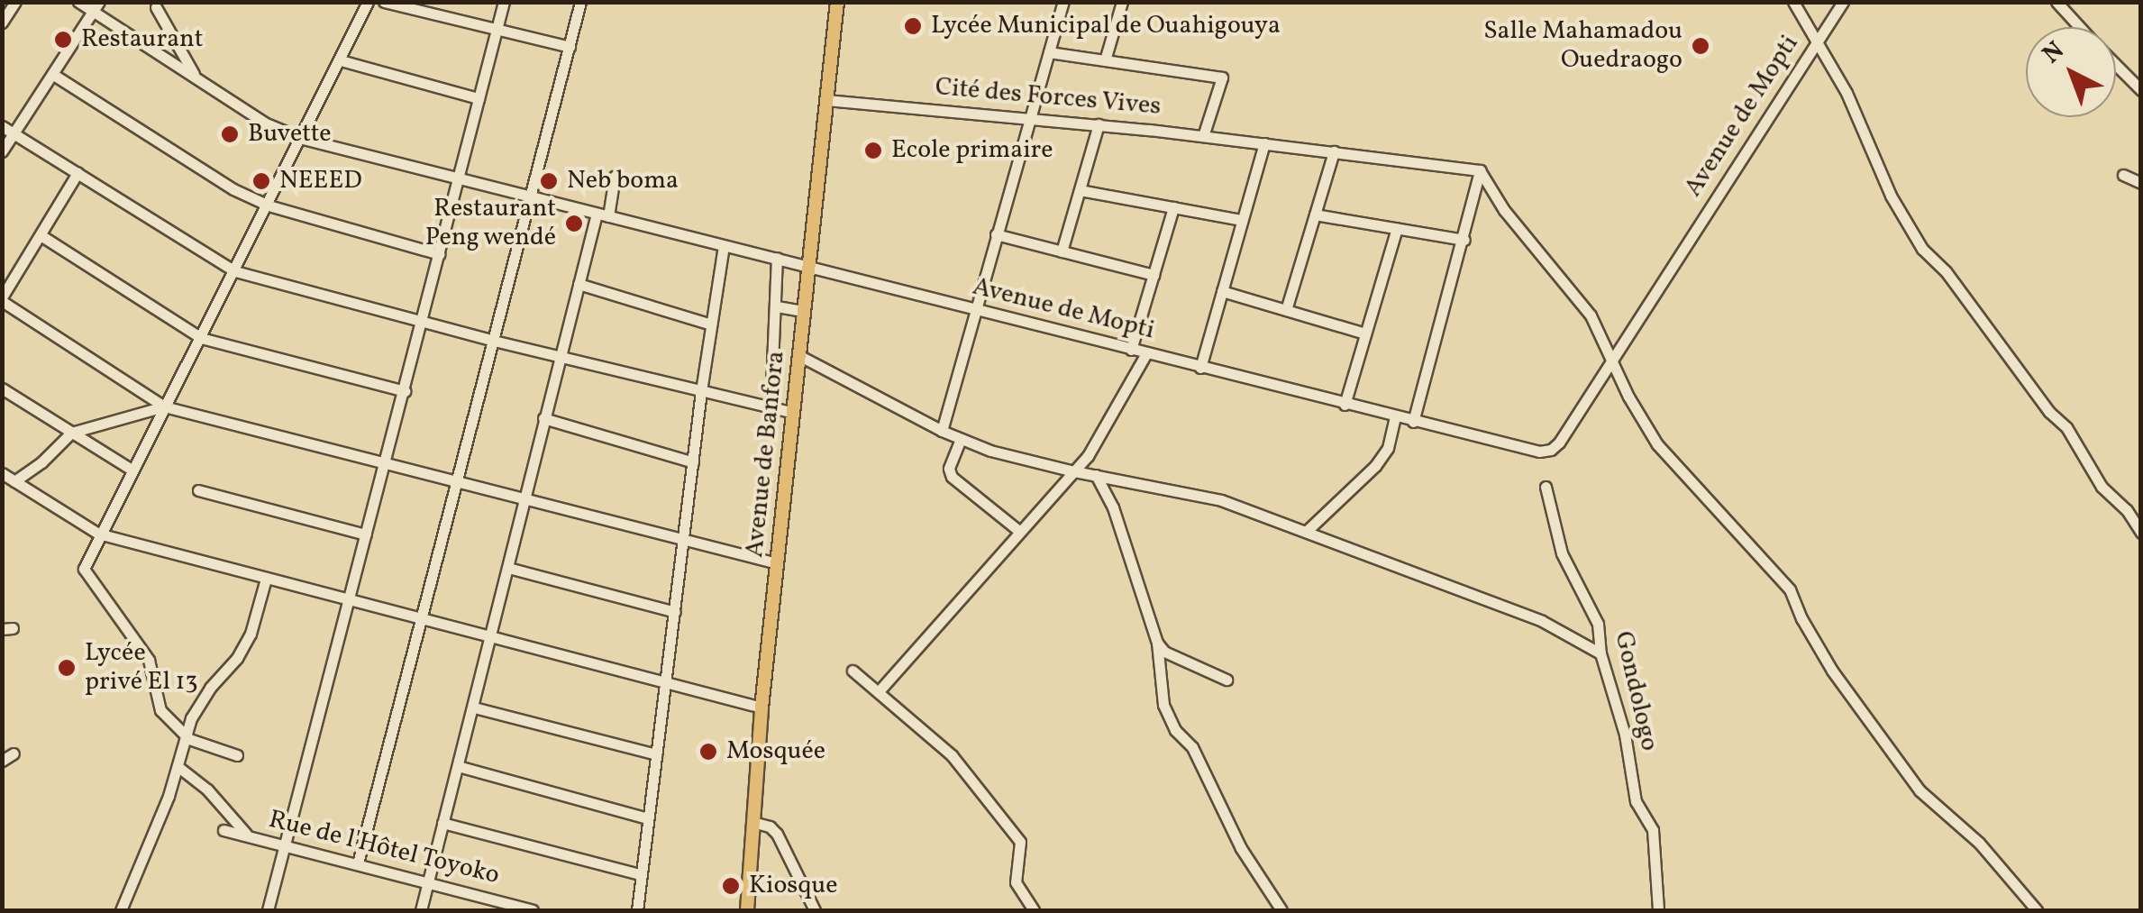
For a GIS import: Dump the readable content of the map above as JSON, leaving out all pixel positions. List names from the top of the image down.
{
  "streets": {
    "main road": ["Avenue de Banfora"],
    "street": [
      "Cité des Forces Vives",
      "Avenue de Mopti",
      "Gondologo",
      "Rue de l'Hôtel Toyoko"
    ]
  },
  "crossings": [
    ["Cité des Forces Vives", "Avenue de Banfora"],
    ["Avenue de Mopti", "Avenue de Banfora"]
  ],
  "places": [
    "Lycée Municipal de Ouahigouya",
    "Restaurant",
    "Salle Mahamadou Ouedraogo",
    "Buvette",
    "Ecole primaire",
    "NEEED",
    "Neb boma",
    "Restaurant Peng wendé",
    "Lycée privé El 13",
    "Mosquée",
    "Kiosque"
  ],
  "north": "top left"
}
